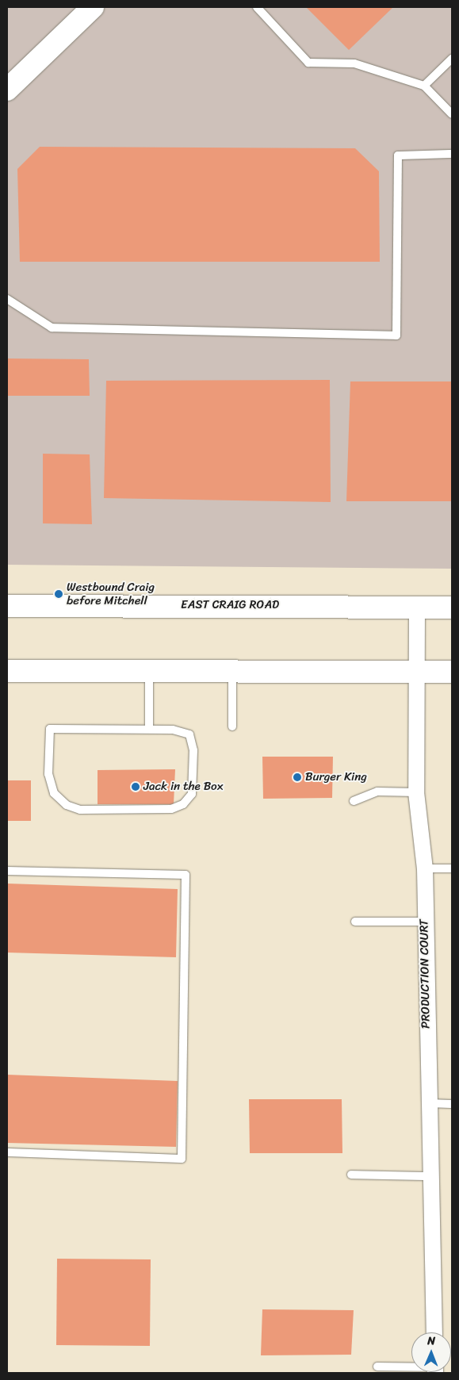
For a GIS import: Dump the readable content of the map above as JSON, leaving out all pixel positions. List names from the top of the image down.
{
  "streets": {
    "main road": ["EAST CRAIG ROAD"],
    "street": ["PRODUCTION COURT"]
  },
  "crossings": [
    ["EAST CRAIG ROAD", "PRODUCTION COURT"]
  ],
  "places": ["Westbound Craig before Mitchell", "Burger King", "Jack in the Box"],
  "north": "top"
}
